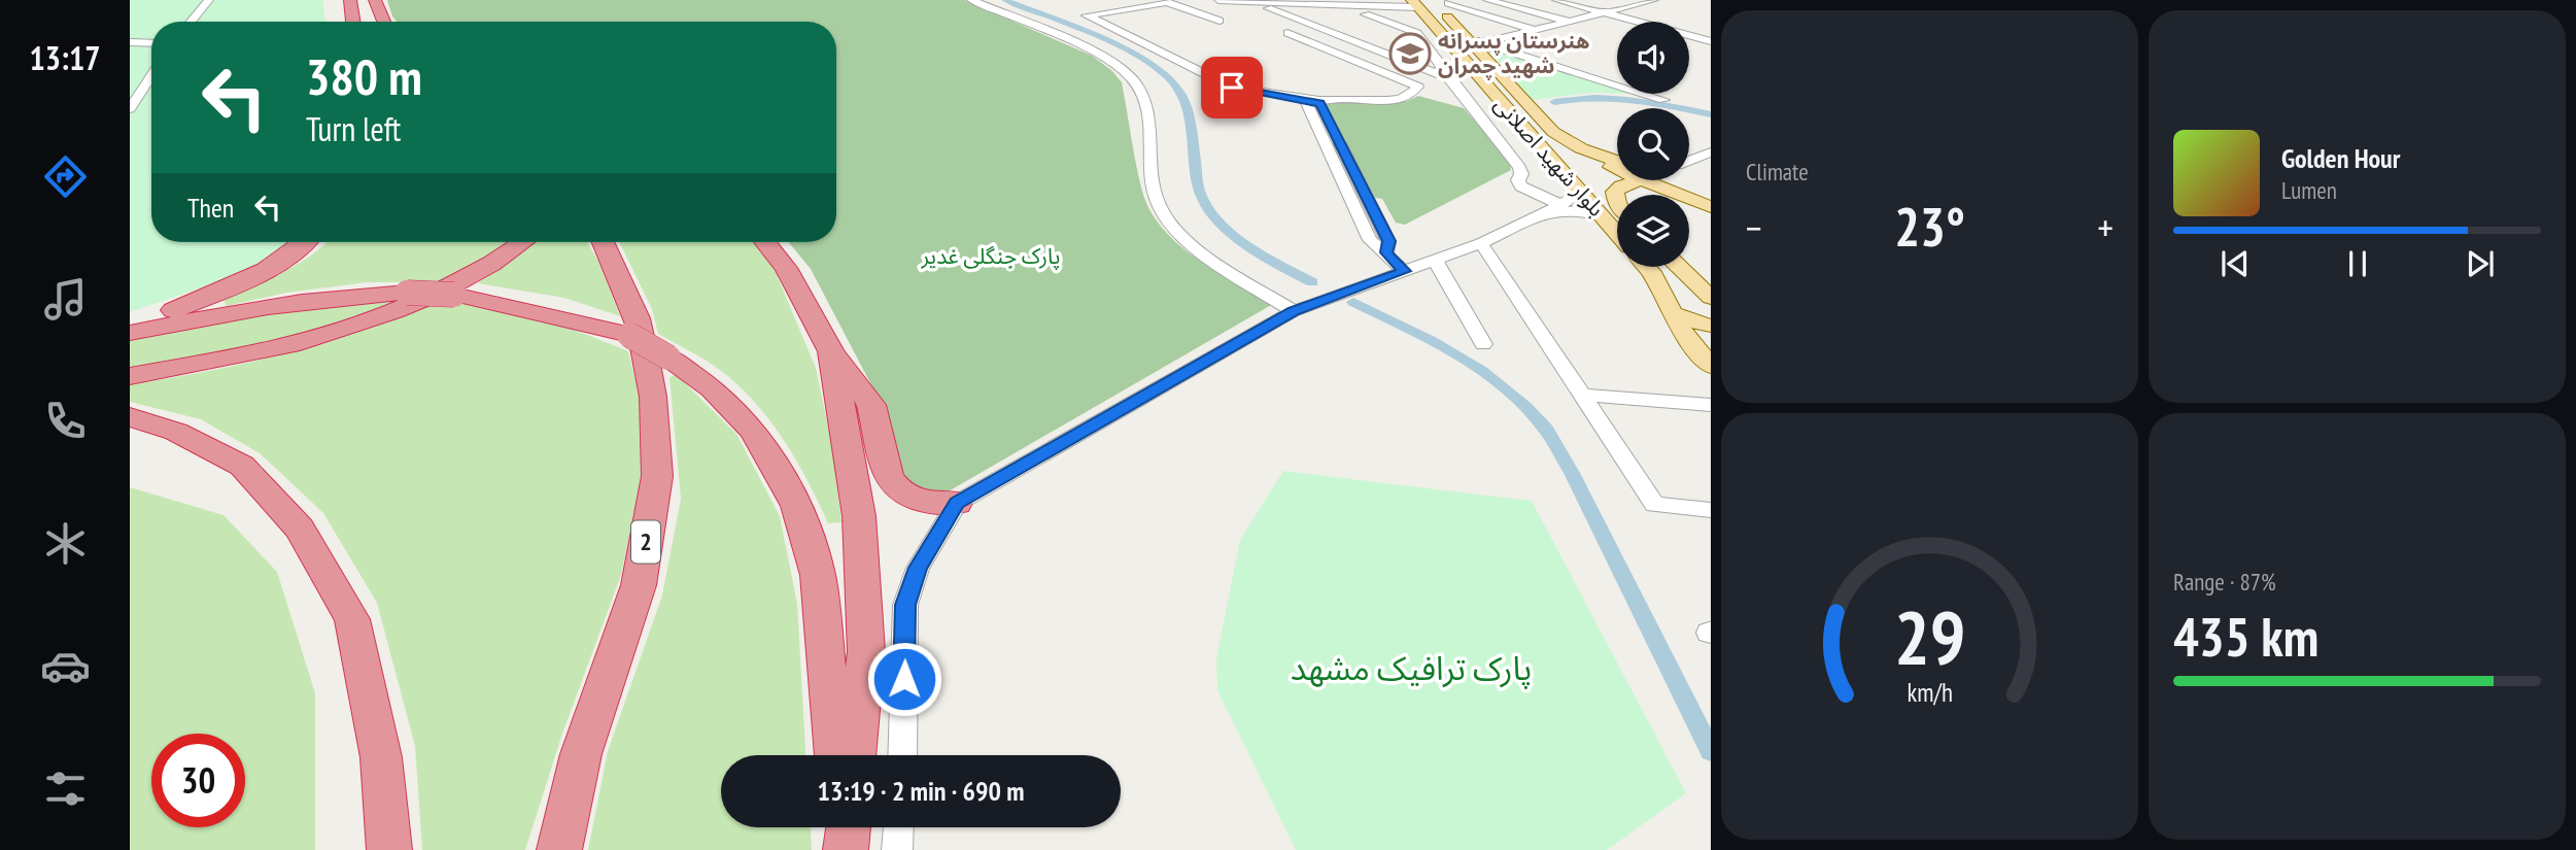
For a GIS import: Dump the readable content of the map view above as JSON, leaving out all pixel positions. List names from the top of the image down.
{
  "streets": {
    "highway": ["2"],
    "main road": ["بلوار شهید اصلانی"]
  },
  "parks": ["پارک جنگلی غدیر", "پارک ترافیک مشهد"],
  "places": {
    "school or university": ["هنرستان پسرانه شهید چمران"]
  },
  "page": {
    "tabs": "13:17",
    "tile": [
      "Climate",
      ["Range · 87%", "435 km"]
    ],
    "turn": ["380 m", "Turn left"],
    "song": ["Golden Hour", "Lumen"],
    "then": "Then",
    "heat": ["−", "23°", "+"],
    "limit": "30",
    "trip": "13:19 · 2 min · 690 m",
    "gauge": ["29", "km/h"]
  }
}
